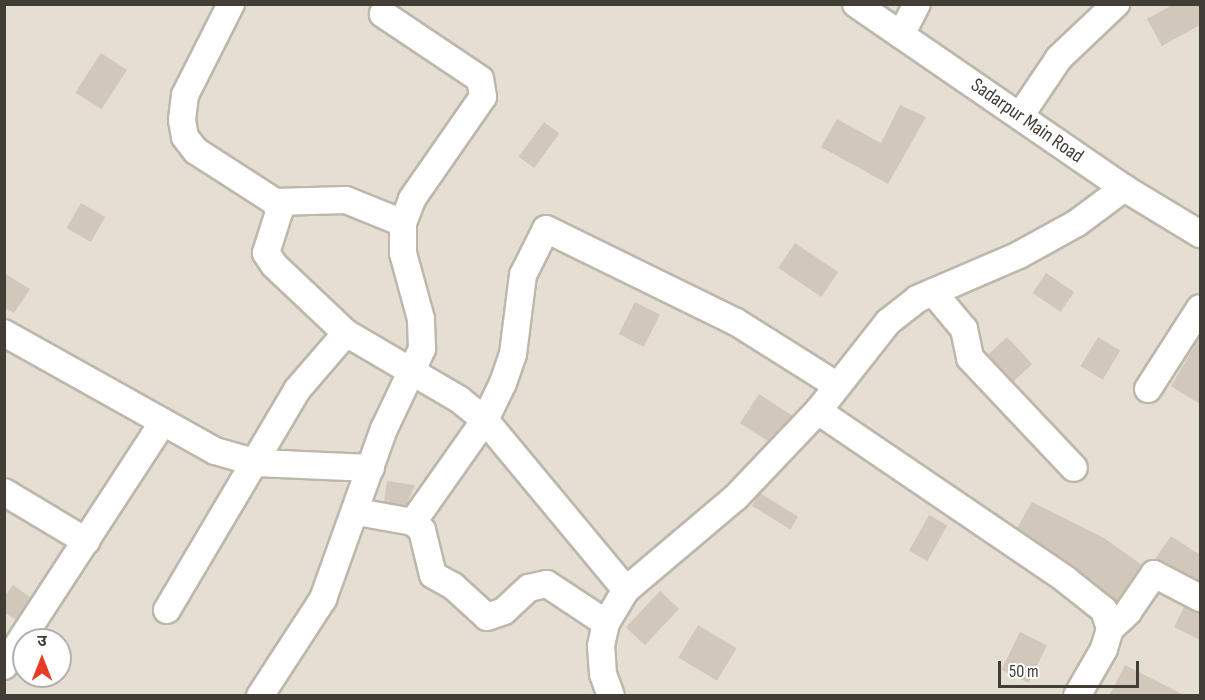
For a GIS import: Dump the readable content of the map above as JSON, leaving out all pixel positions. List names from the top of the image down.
{
  "streets": {
    "street": ["Sadarpur Main Road"]
  },
  "scale_bar": "50 m",
  "north": "top"
}
